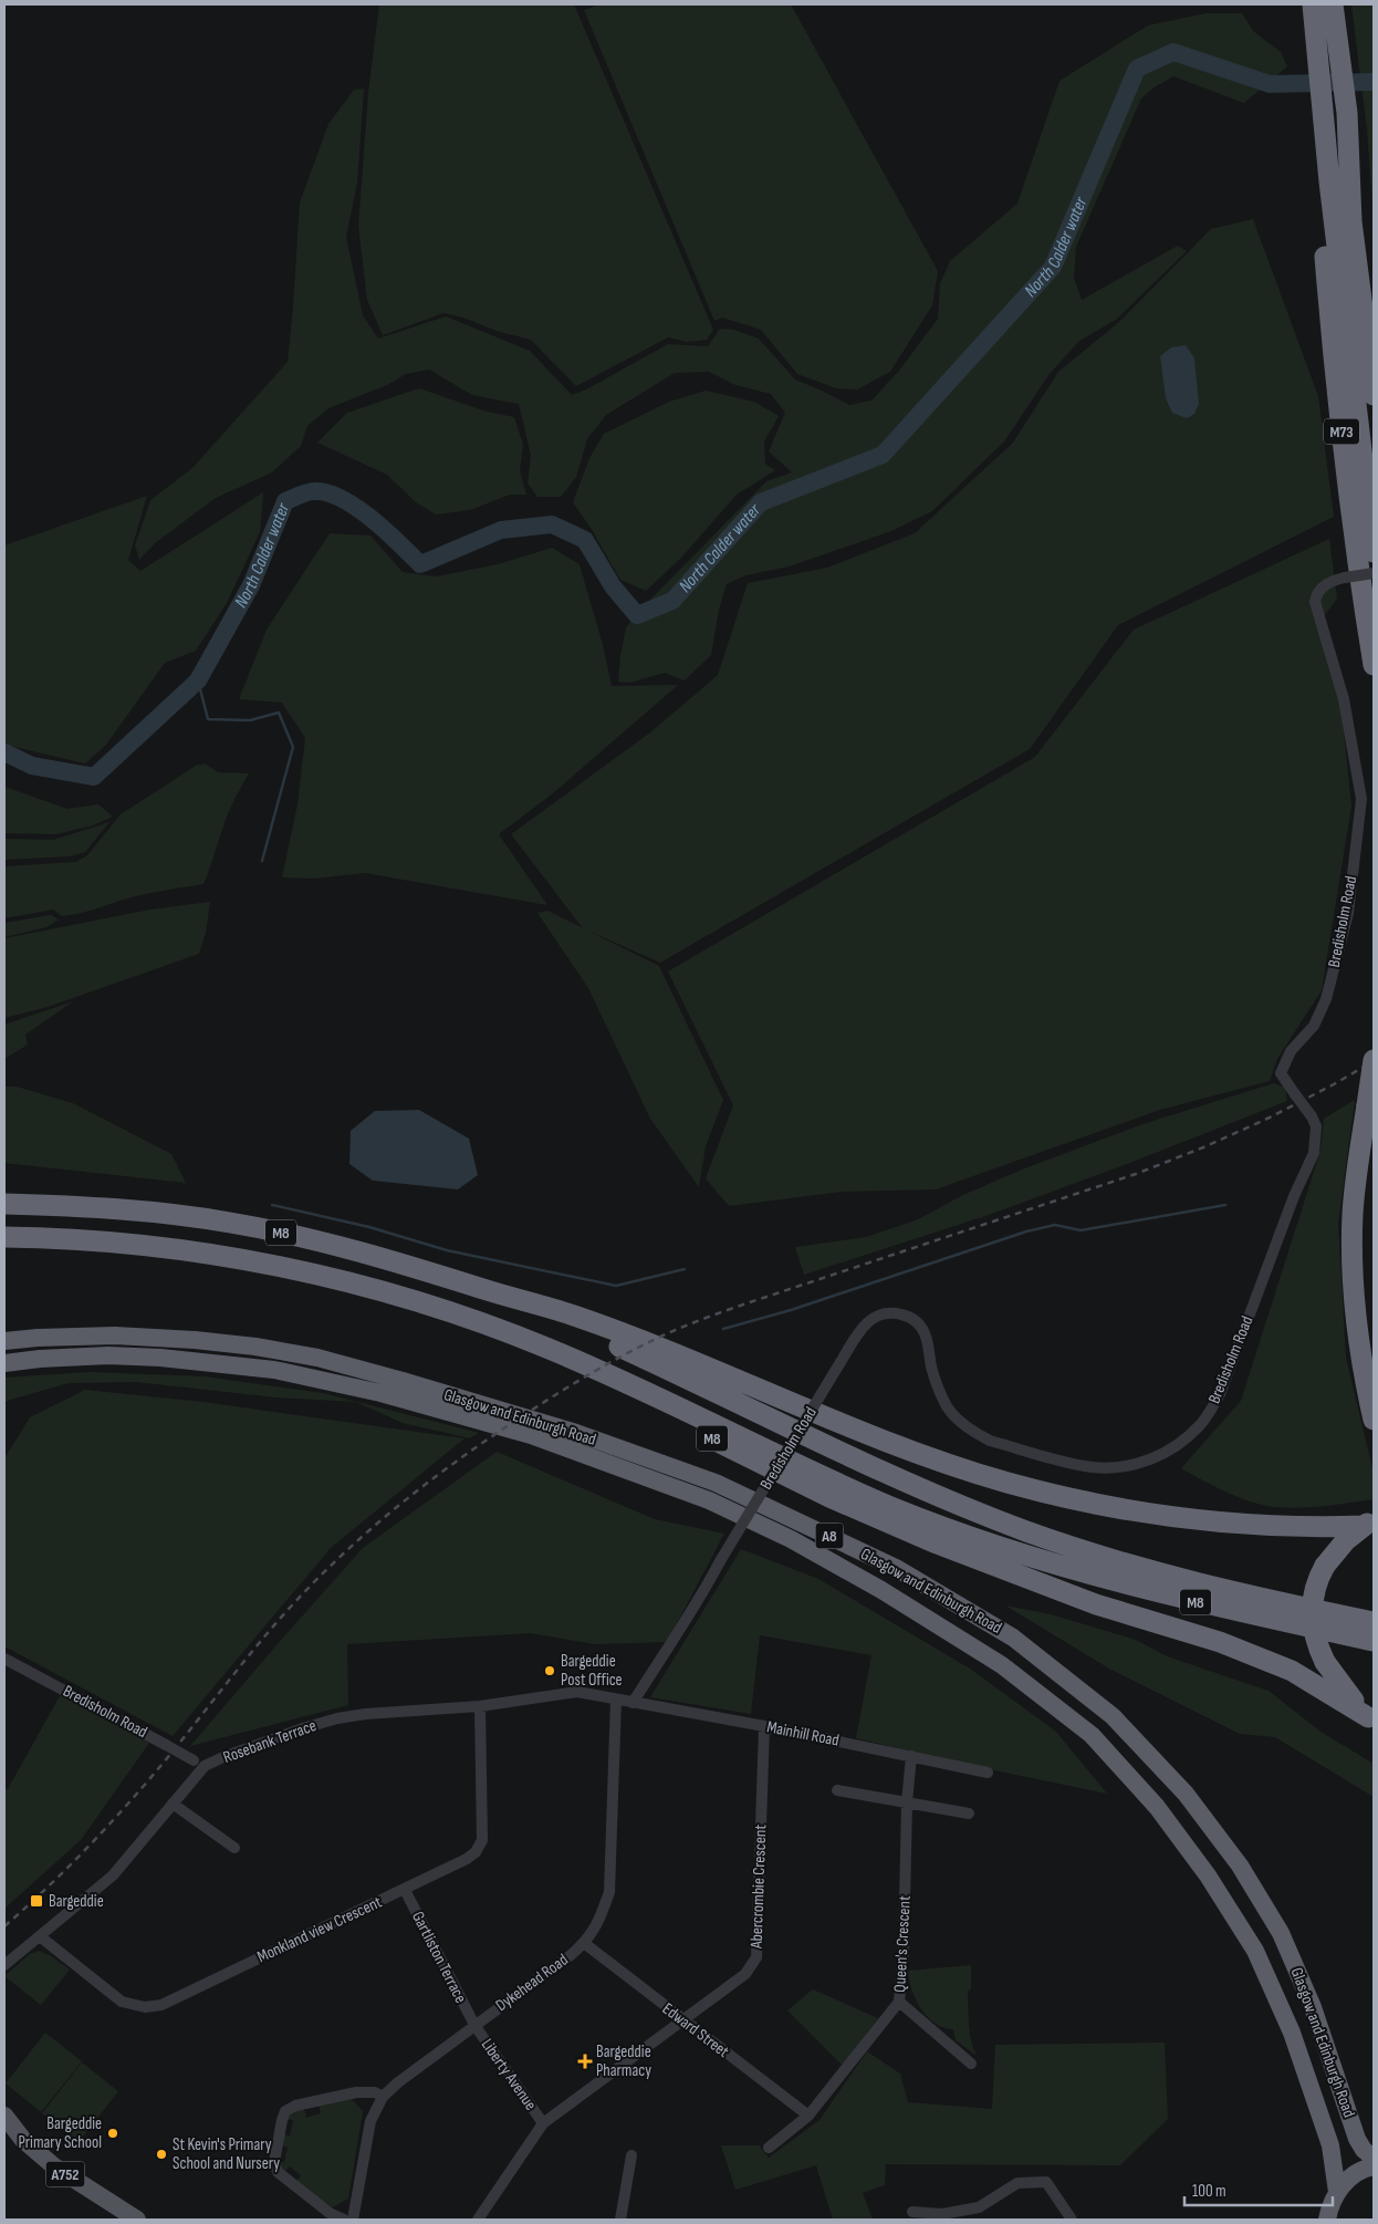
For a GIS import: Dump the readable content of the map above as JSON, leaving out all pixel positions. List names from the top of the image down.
{
  "streets": {
    "highway": [
      "M73",
      "M8",
      "Glasgow and Edinburgh Road",
      "A8"
    ],
    "main road": ["A752"],
    "street": [
      "Bredisholm Road",
      "Mainhill Road",
      "Rosebank Terrace",
      "Abercrombie Crescent",
      "Monkland view Crescent",
      "Queen's Crescent",
      "Gartliston Terrace",
      "Dykehead Road",
      "Edward Street",
      "Liberty Avenue"
    ]
  },
  "crossings": [
    ["Bredisholm Road", "Mainhill Road"],
    ["Bredisholm Road", "Rosebank Terrace"],
    ["Mainhill Road", "Rosebank Terrace"],
    ["Mainhill Road", "Abercrombie Crescent"],
    ["Mainhill Road", "Queen's Crescent"],
    ["Mainhill Road", "Dykehead Road"],
    ["Rosebank Terrace", "Monkland view Crescent"],
    ["Rosebank Terrace", "Dykehead Road"],
    ["Abercrombie Crescent", "Edward Street"],
    ["Abercrombie Crescent", "Liberty Avenue"],
    ["Monkland view Crescent", "Gartliston Terrace"],
    ["Queen's Crescent", "Edward Street"],
    ["Gartliston Terrace", "Dykehead Road"],
    ["Gartliston Terrace", "Liberty Avenue"],
    ["Dykehead Road", "Edward Street"],
    ["Dykehead Road", "Liberty Avenue"]
  ],
  "water": ["North Calder water"],
  "places": {
    "other": ["Bargeddie Post Office", "Bargeddie Primary School", "St Kevin's Primary School and Nursery"],
    "transit": ["Bargeddie"],
    "health": ["Bargeddie Pharmacy"]
  },
  "scale_bar": "100 m"
}
